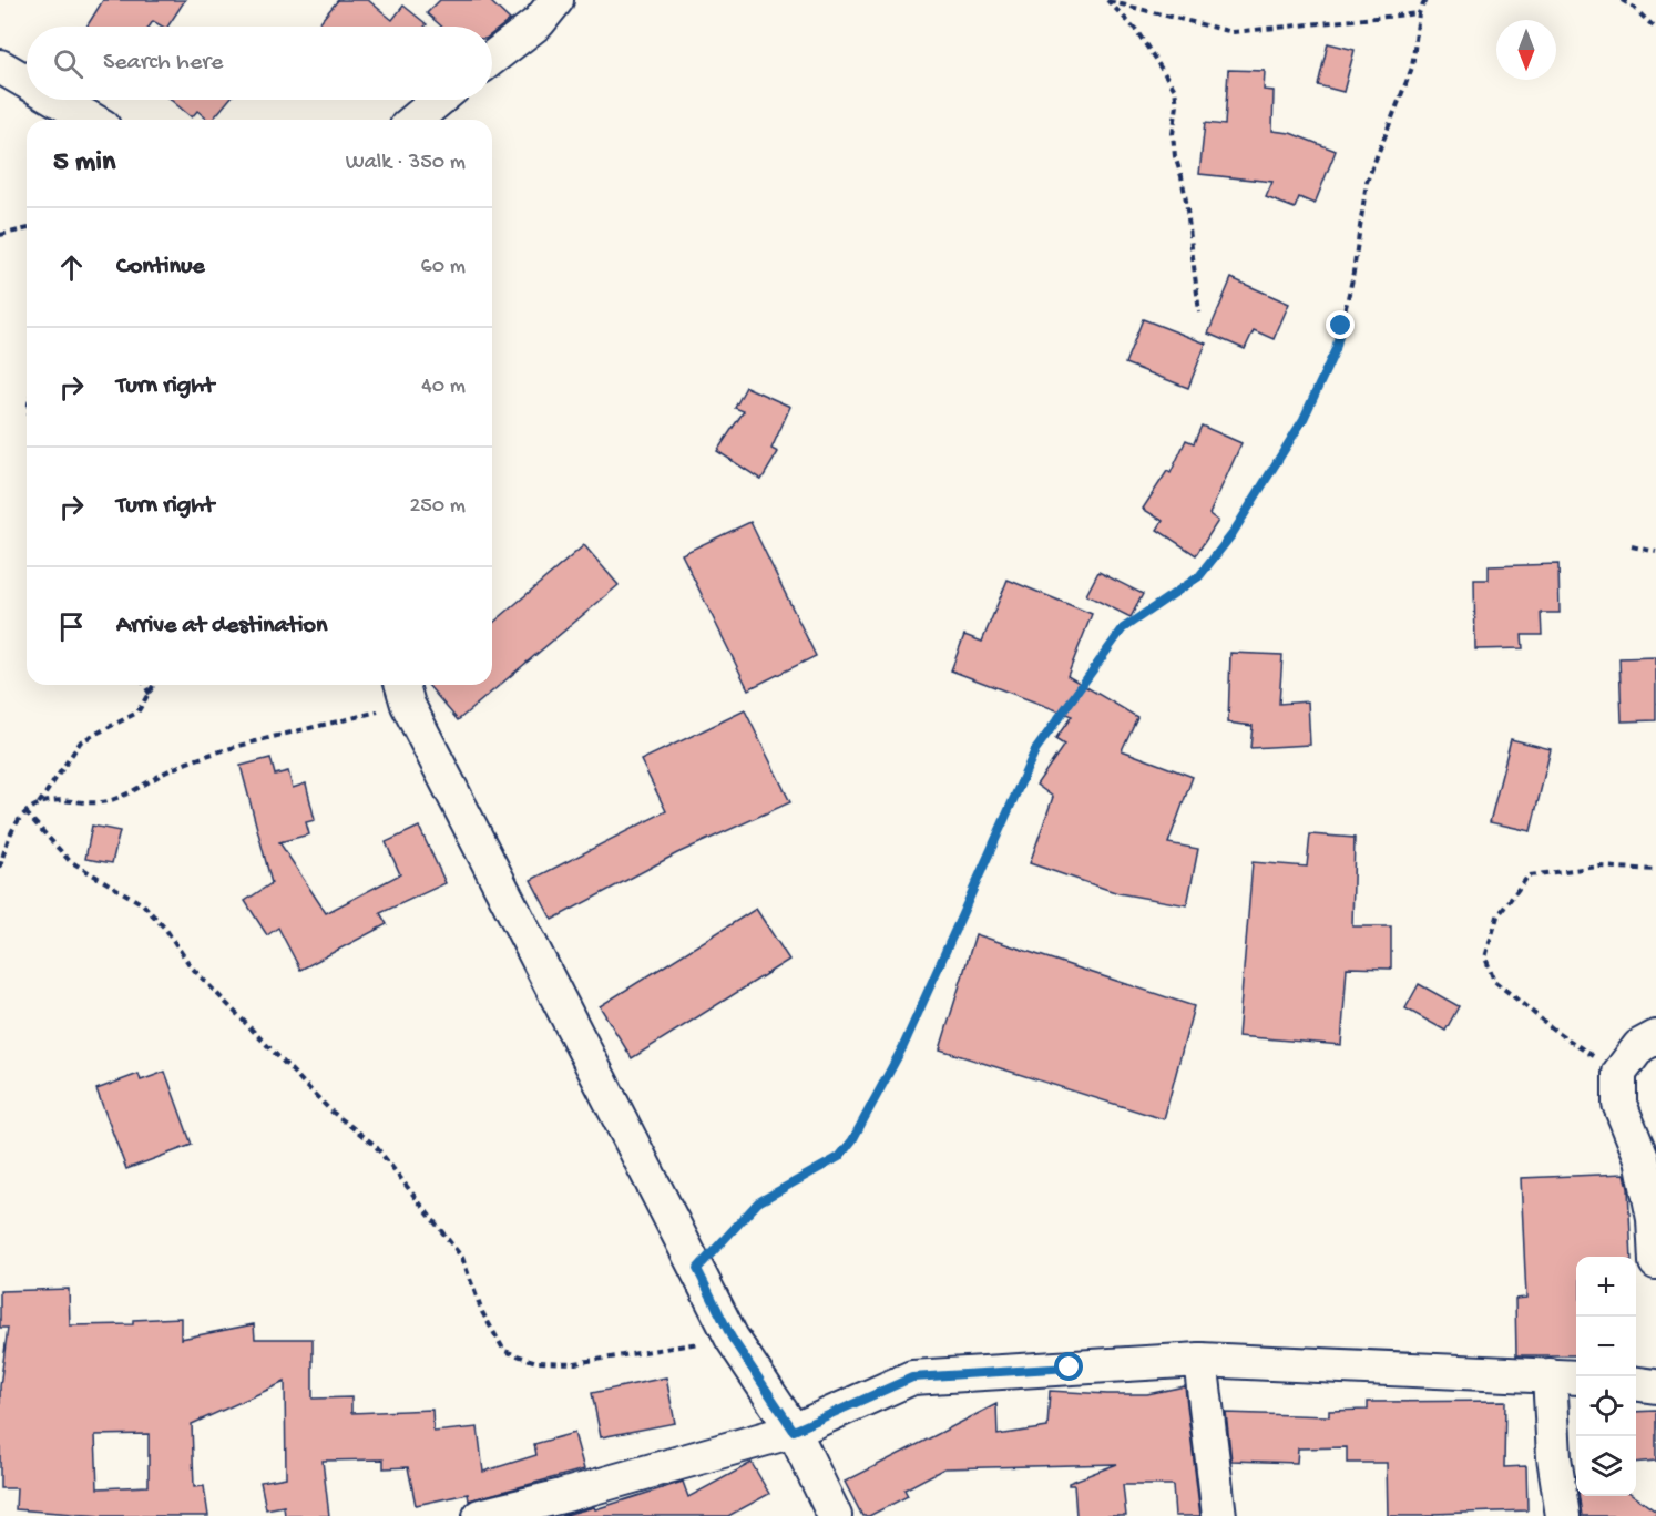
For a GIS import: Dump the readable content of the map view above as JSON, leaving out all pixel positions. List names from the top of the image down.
{
  "north": "bottom",
  "page": {
    "search": "Search here",
    "heading": ["5 min", "Walk · 350 m"],
    "list": [
      ["Continue", "60 m"],
      ["Turn right", "40 m"],
      ["Turn right", "250 m"],
      "Arrive at destination"
    ],
    "map_buttons": ["+", "−"]
  }
}
